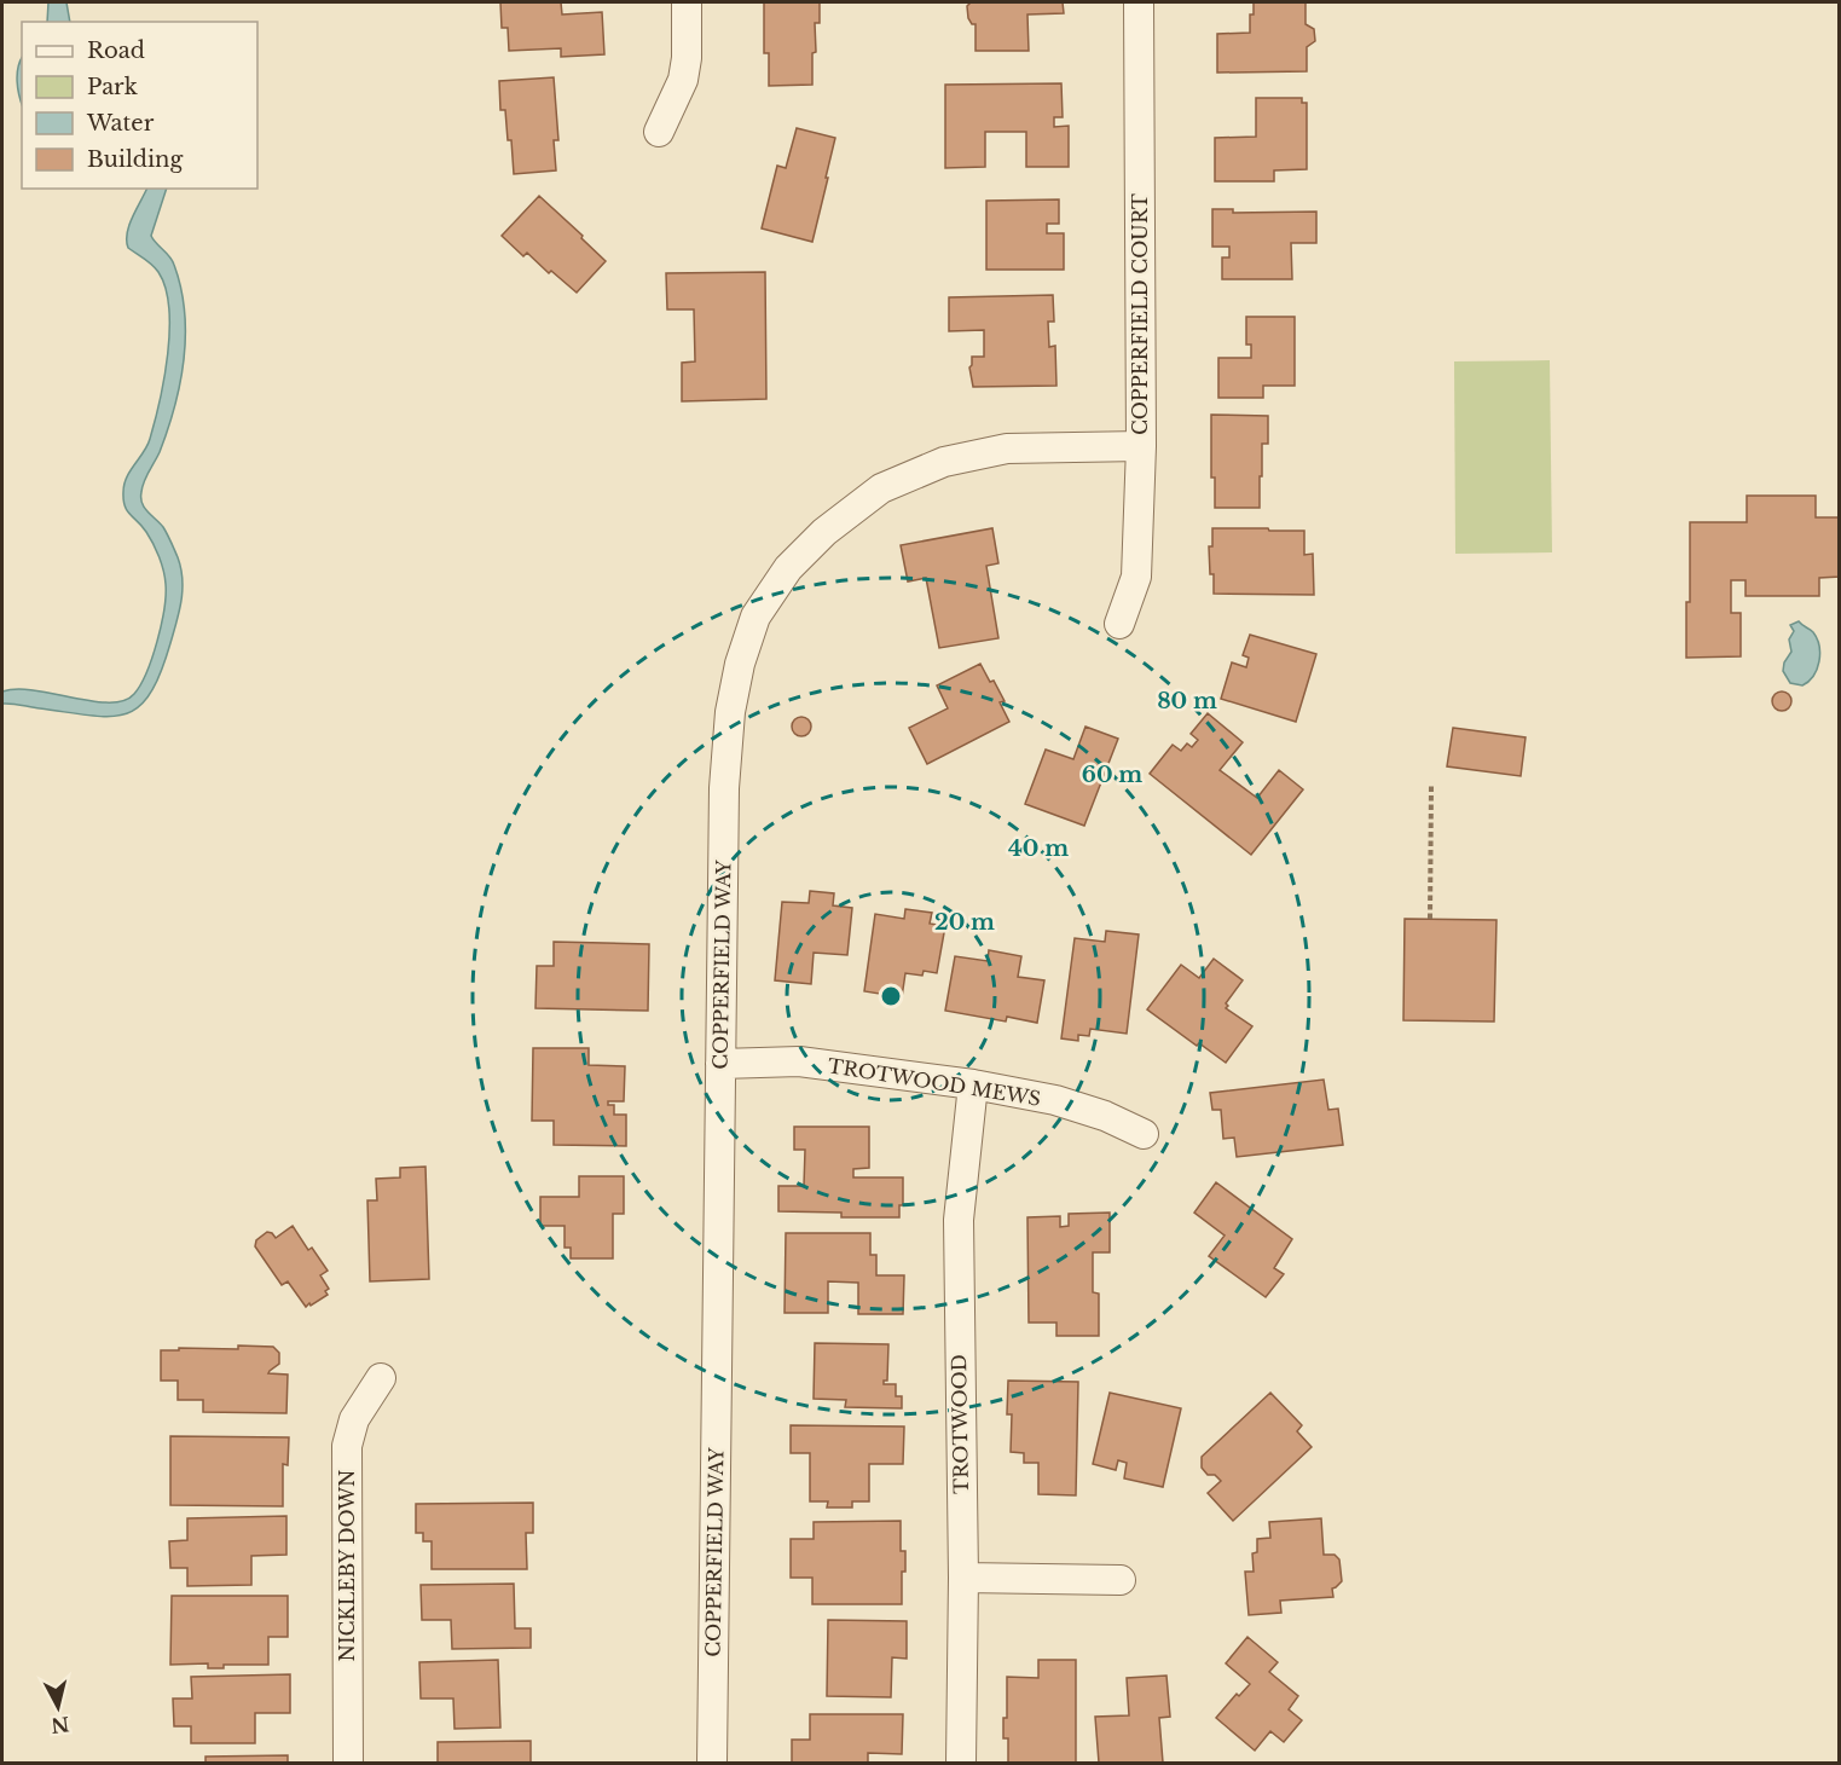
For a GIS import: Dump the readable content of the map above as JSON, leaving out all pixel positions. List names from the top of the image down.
{
  "streets": {
    "street": [
      "COPPERFIELD COURT",
      "COPPERFIELD WAY",
      "TROTWOOD MEWS",
      "TROTWOOD",
      "NICKLEBY DOWN"
    ]
  },
  "crossings": [
    ["COPPERFIELD COURT", "COPPERFIELD WAY"],
    ["COPPERFIELD WAY", "TROTWOOD MEWS"],
    ["TROTWOOD MEWS", "TROTWOOD"]
  ],
  "legend": [
    "Road",
    "Park",
    "Water",
    "Building"
  ],
  "north": "bottom",
  "rings": [
    "80 m",
    "60 m",
    "40 m",
    "20 m"
  ]
}
